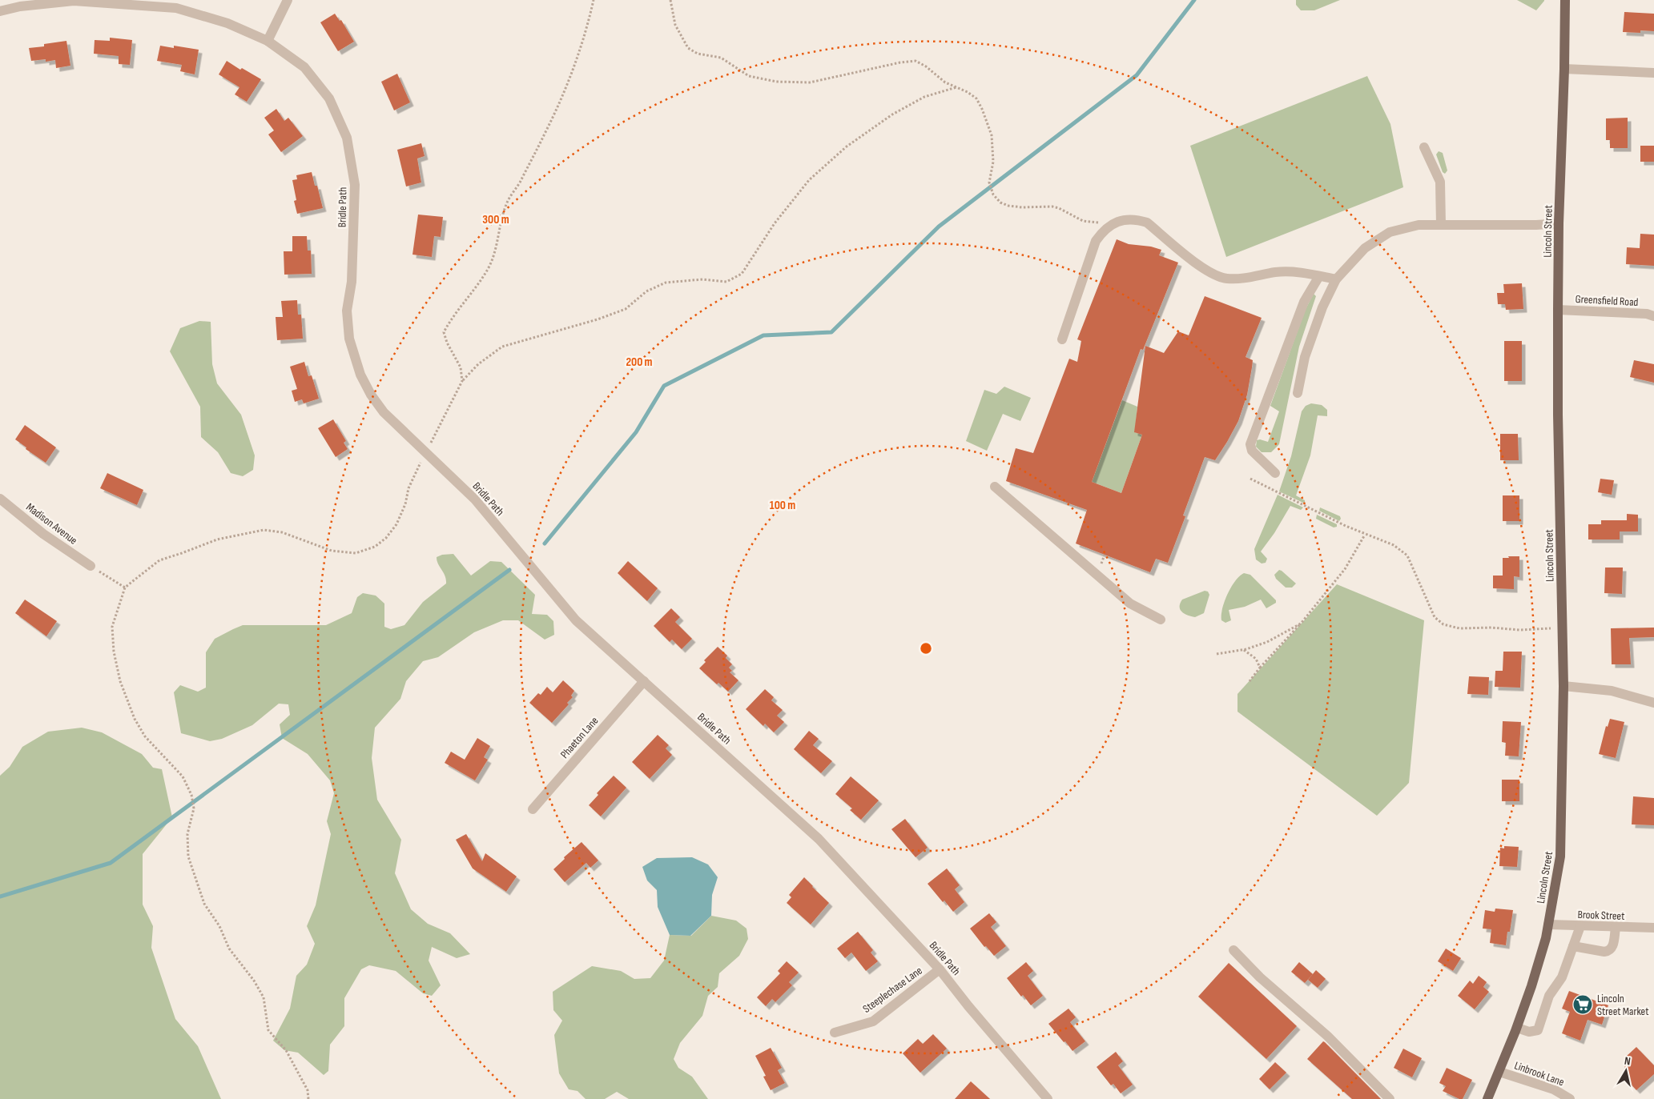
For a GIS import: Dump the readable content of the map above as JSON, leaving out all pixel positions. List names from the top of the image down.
{
  "streets": {
    "main road": ["Lincoln Street"],
    "street": [
      "Bridle Path",
      "Greensfield Road",
      "Madison Avenue",
      "Phaeton Lane",
      "Brook Street",
      "Steeplechase Lane",
      "Linbrook Lane"
    ]
  },
  "crossings": [
    ["Bridle Path", "Phaeton Lane"],
    ["Bridle Path", "Steeplechase Lane"],
    ["Lincoln Street", "Greensfield Road"],
    ["Lincoln Street", "Brook Street"],
    ["Lincoln Street", "Linbrook Lane"]
  ],
  "places": {
    "supermarket": ["Lincoln Street Market"]
  },
  "north": "top",
  "rings": ["300 m", "200 m", "100 m"]
}
